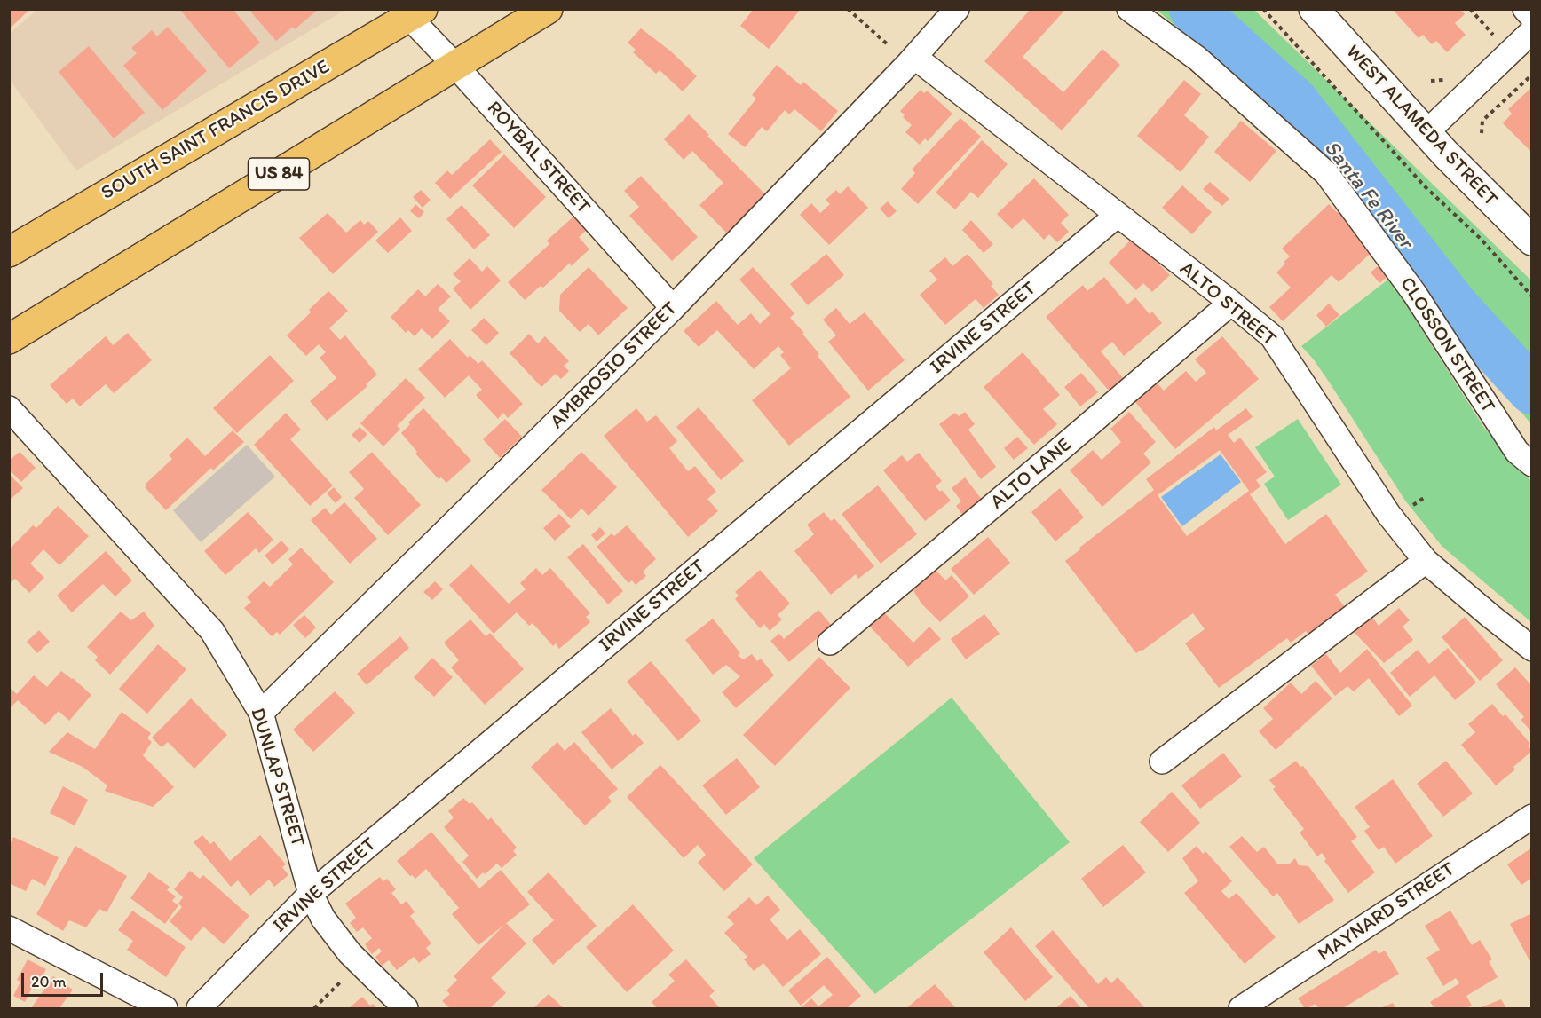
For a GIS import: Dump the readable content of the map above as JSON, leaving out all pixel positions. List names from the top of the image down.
{
  "streets": {
    "highway": ["SOUTH SAINT FRANCIS DRIVE", "US 84"],
    "street": [
      "WEST ALAMEDA STREET",
      "ROYBAL STREET",
      "ALTO STREET",
      "IRVINE STREET",
      "CLOSSON STREET",
      "AMBROSIO STREET",
      "ALTO LANE",
      "DUNLAP STREET",
      "MAYNARD STREET"
    ]
  },
  "crossings": [
    ["SOUTH SAINT FRANCIS DRIVE", "ROYBAL STREET"],
    ["ROYBAL STREET", "US 84"],
    ["ROYBAL STREET", "AMBROSIO STREET"],
    ["ALTO STREET", "IRVINE STREET"],
    ["ALTO STREET", "AMBROSIO STREET"],
    ["ALTO STREET", "ALTO LANE"],
    ["IRVINE STREET", "DUNLAP STREET"],
    ["AMBROSIO STREET", "DUNLAP STREET"]
  ],
  "water": ["Santa Fe River"],
  "scale_bar": "20 m"
}
